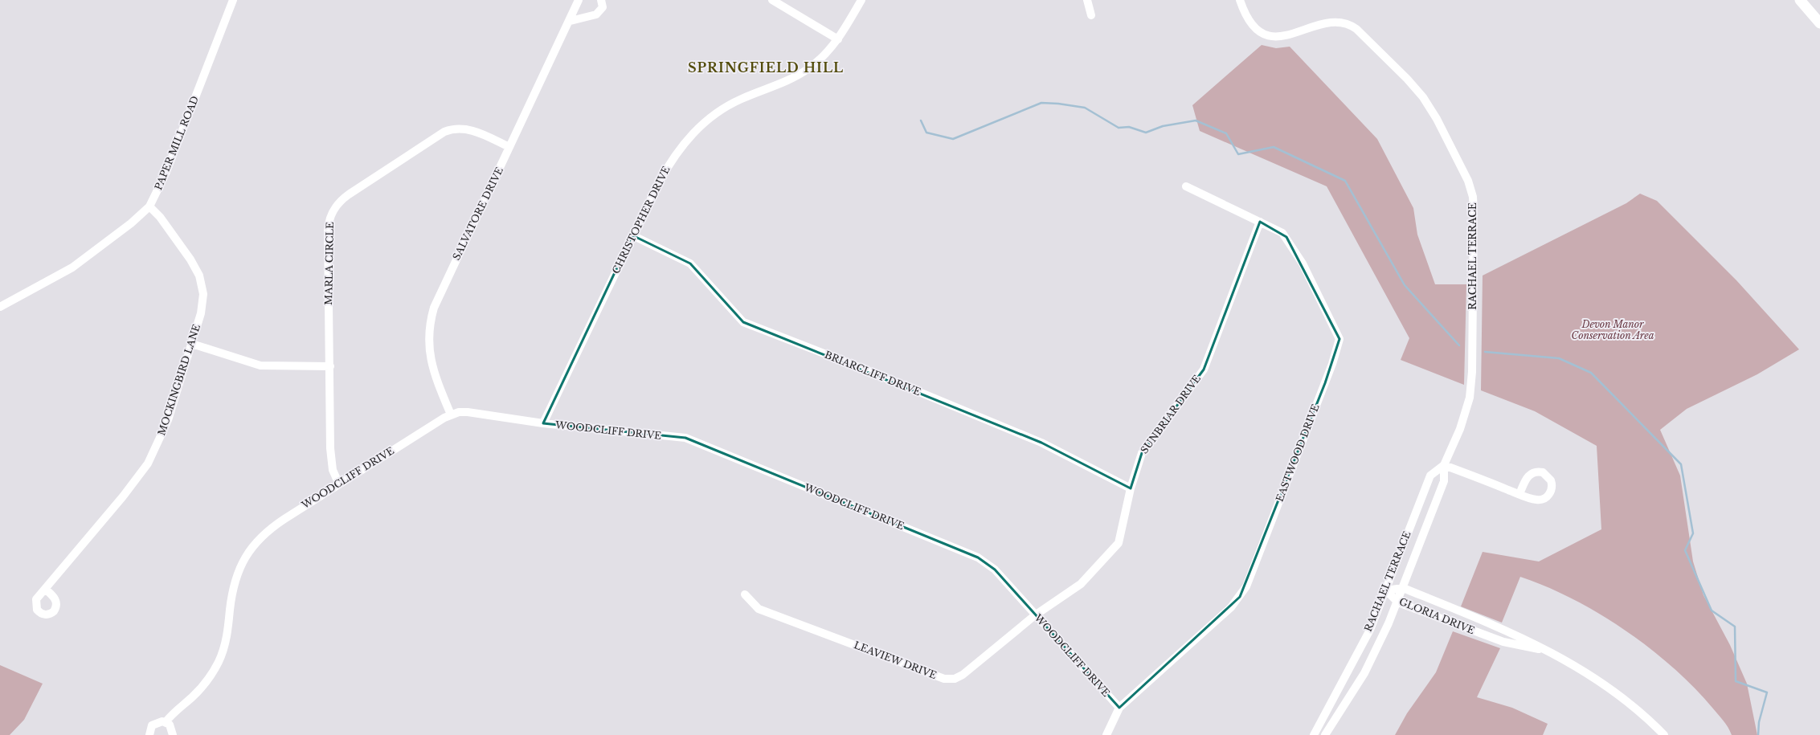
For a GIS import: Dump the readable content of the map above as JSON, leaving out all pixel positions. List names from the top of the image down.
{
  "streets": {
    "street": [
      "PAPER MILL ROAD",
      "SALVATORE DRIVE",
      "CHRISTOPHER DRIVE",
      "RACHAEL TERRACE",
      "MARLA CIRCLE",
      "BRIARCLIFF DRIVE",
      "MOCKINGBIRD LANE",
      "SUNBRIAR DRIVE",
      "WOODCLIFF DRIVE",
      "EASTWOOD DRIVE",
      "GLORIA DRIVE",
      "LEAVIEW DRIVE"
    ]
  },
  "crossings": [
    ["PAPER MILL ROAD", "MOCKINGBIRD LANE"],
    ["SALVATORE DRIVE", "MARLA CIRCLE"],
    ["SALVATORE DRIVE", "WOODCLIFF DRIVE"],
    ["CHRISTOPHER DRIVE", "BRIARCLIFF DRIVE"],
    ["CHRISTOPHER DRIVE", "WOODCLIFF DRIVE"],
    ["RACHAEL TERRACE", "GLORIA DRIVE"],
    ["MARLA CIRCLE", "WOODCLIFF DRIVE"],
    ["BRIARCLIFF DRIVE", "SUNBRIAR DRIVE"],
    ["SUNBRIAR DRIVE", "WOODCLIFF DRIVE"],
    ["SUNBRIAR DRIVE", "EASTWOOD DRIVE"],
    ["SUNBRIAR DRIVE", "LEAVIEW DRIVE"],
    ["WOODCLIFF DRIVE", "EASTWOOD DRIVE"],
    ["WOODCLIFF DRIVE", "LEAVIEW DRIVE"]
  ],
  "districts": ["SPRINGFIELD HILL"],
  "parks": ["Devon Manor Conservation Area"]
}
